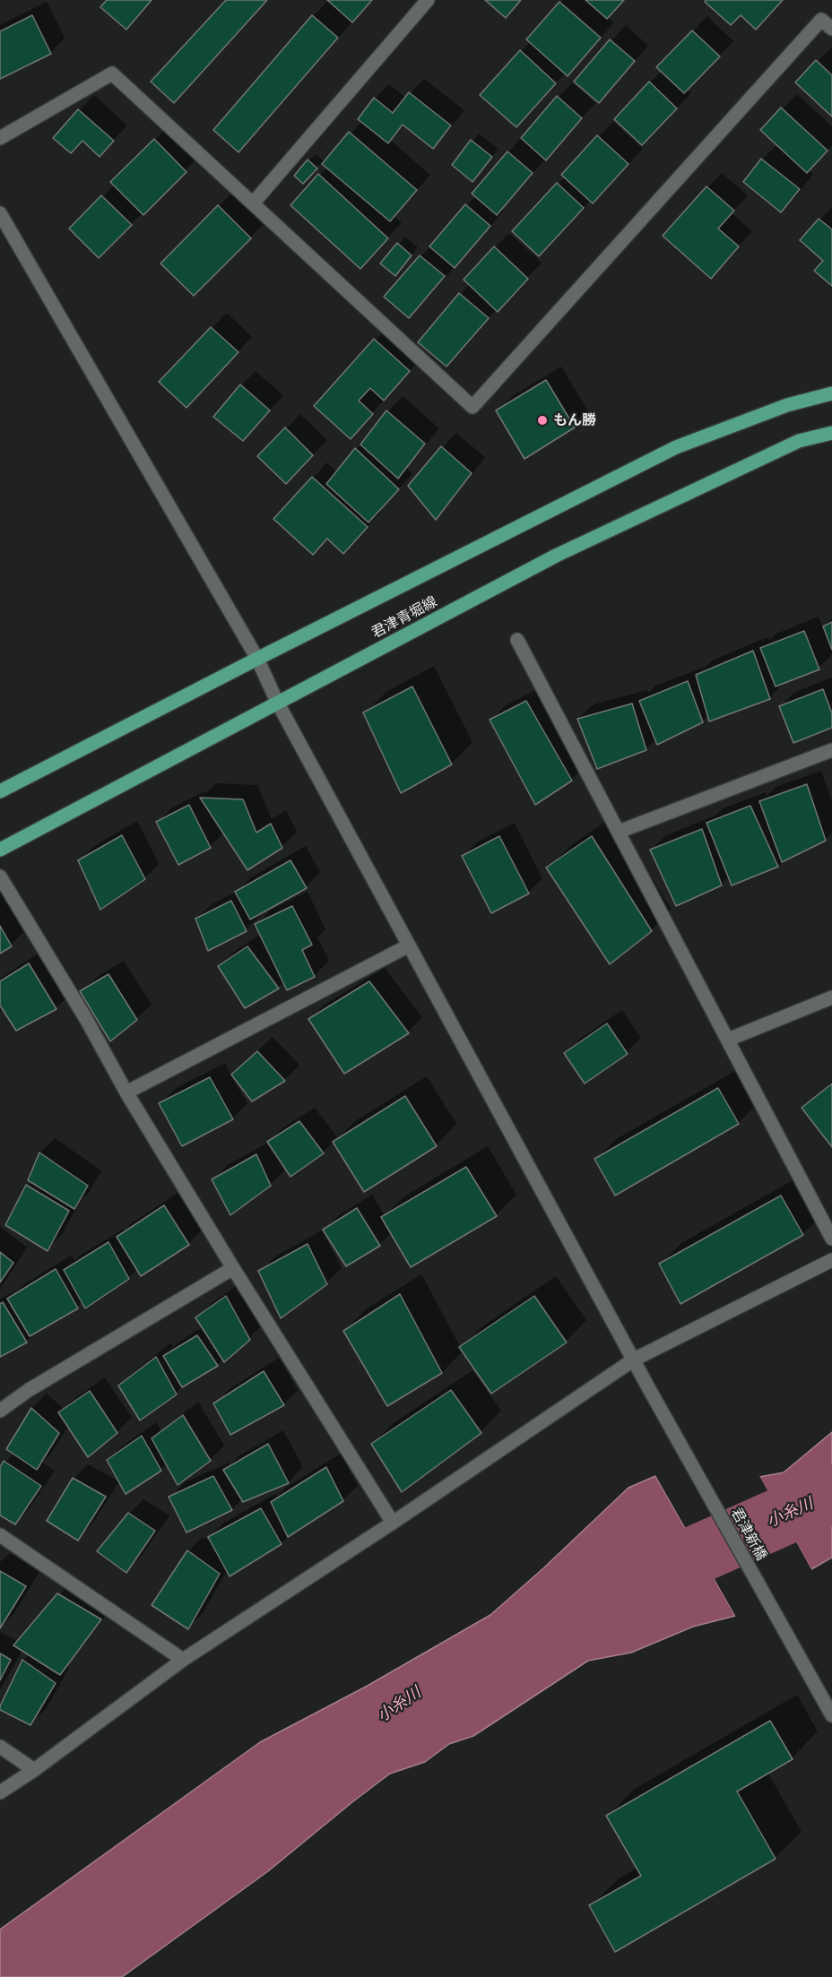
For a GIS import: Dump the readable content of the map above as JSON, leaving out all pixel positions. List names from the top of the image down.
{
  "streets": {
    "main road": ["君津青堀線"],
    "street": ["君津新橋"]
  },
  "crossings": [
    ["君津青堀線", "君津新橋"]
  ],
  "water": ["小糸川"],
  "places": ["もん勝"]
}
